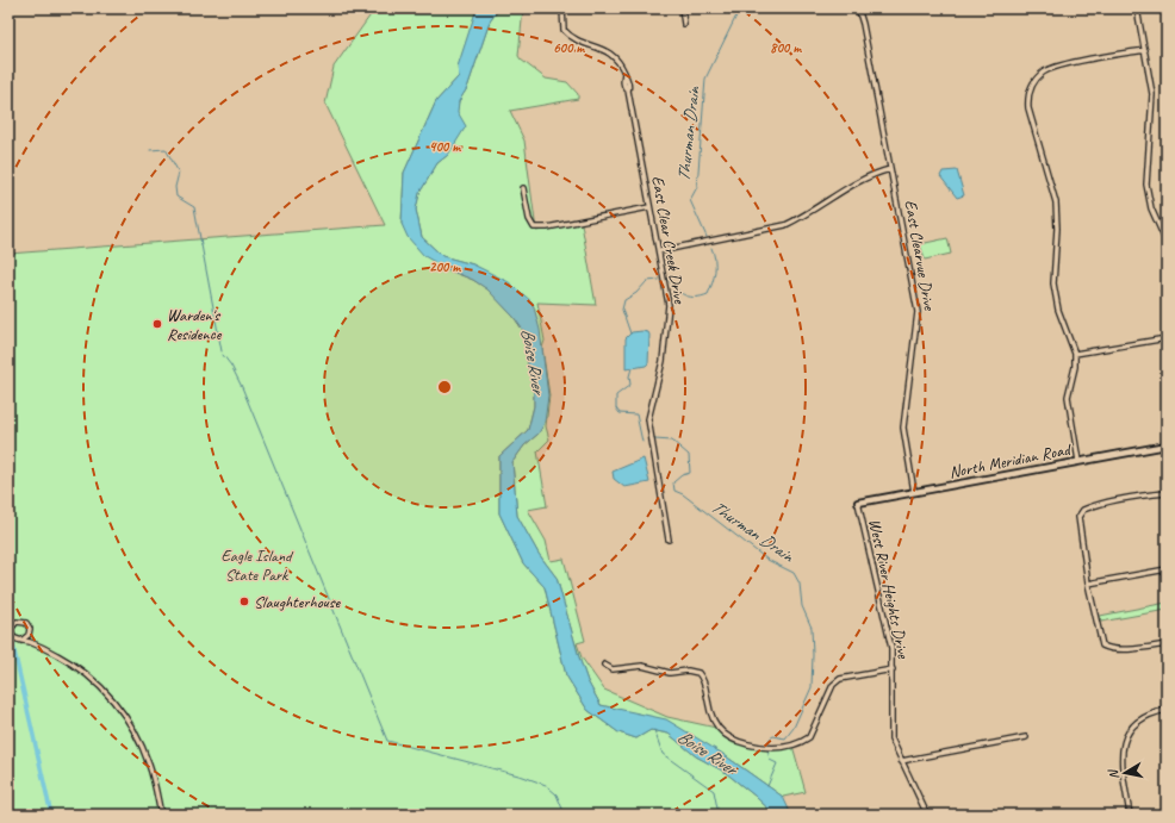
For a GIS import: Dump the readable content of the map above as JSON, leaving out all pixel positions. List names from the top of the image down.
{
  "streets": {
    "street": [
      "East Clear Creek Drive",
      "East Clearvue Drive",
      "North Meridian Road",
      "West River Heights Drive"
    ]
  },
  "crossings": [
    ["East Clearvue Drive", "North Meridian Road"],
    ["North Meridian Road", "West River Heights Drive"]
  ],
  "water": ["Thurman Drain", "Boise River"],
  "parks": ["Eagle Island State Park"],
  "places": ["Warden's Residence", "Slaughterhouse"],
  "north": "left",
  "rings": [
    "800 m",
    "600 m",
    "400 m",
    "200 m"
  ]
}
